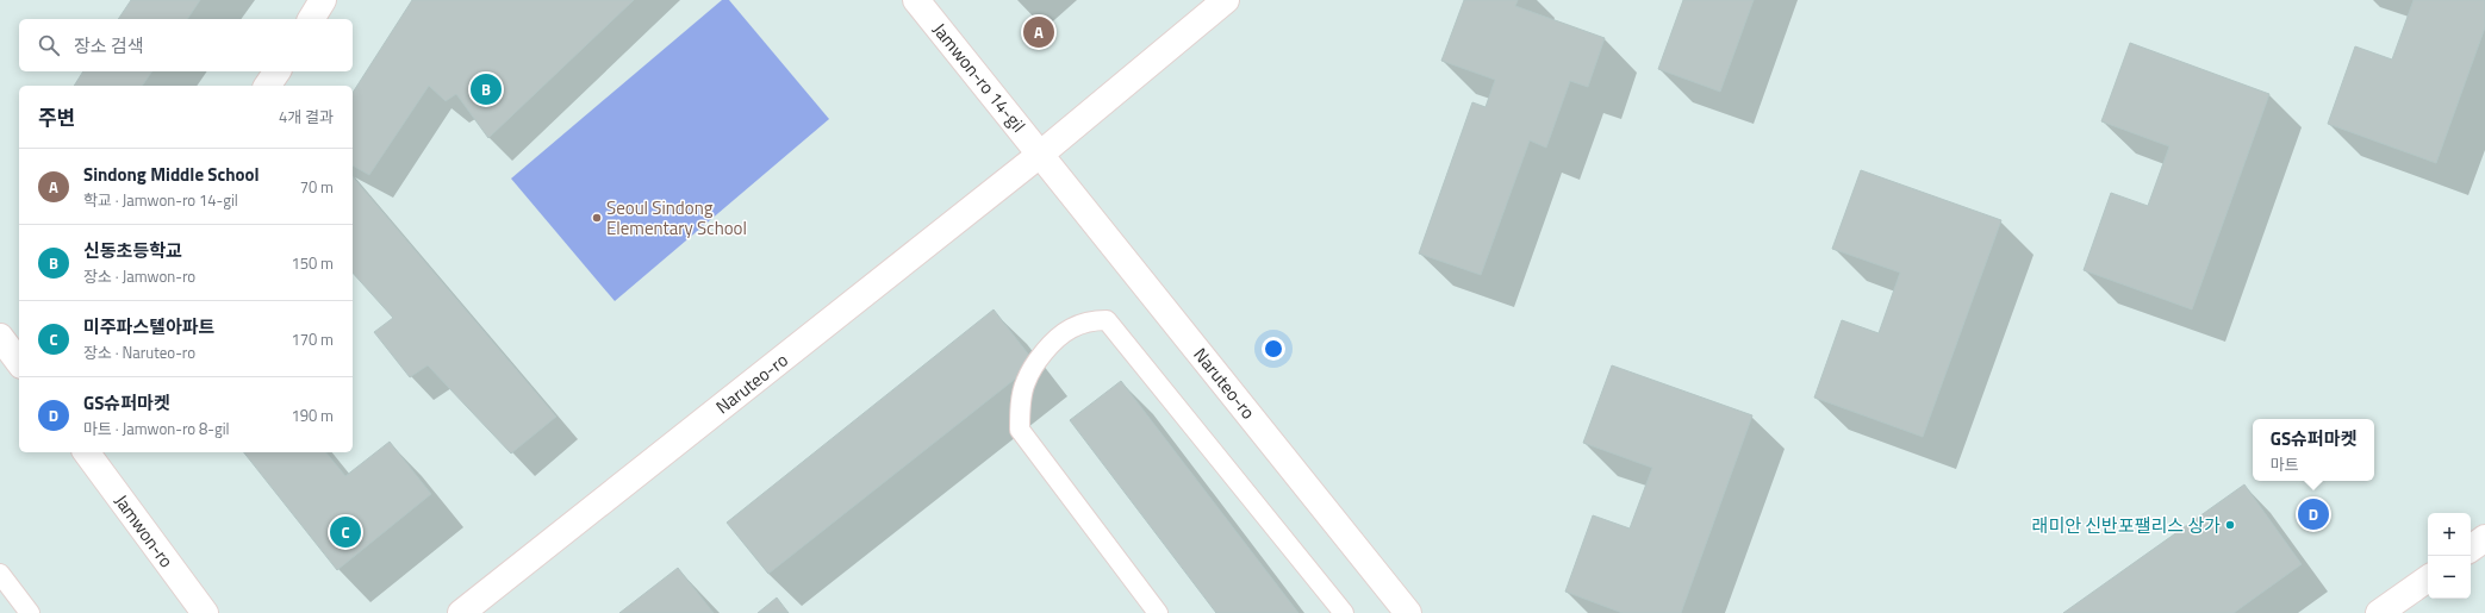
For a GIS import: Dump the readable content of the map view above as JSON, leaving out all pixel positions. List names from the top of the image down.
{
  "streets": {
    "main road": ["Jamwon-ro 14-gil", "Naruteo-ro", "Jamwon-ro"]
  },
  "crossings": [
    ["Jamwon-ro 14-gil", "Naruteo-ro"]
  ],
  "places": ["Seoul Sindong Elementary School", "래미안 신반포팰리스 상가"],
  "page": {
    "pins": [
      "A",
      "B",
      "D",
      "C"
    ],
    "search": "장소 검색",
    "heading": ["주변", "4개 결과"],
    "list": [
      {
        "mark": "A",
        "name": "Sindong Middle School",
        "note": "학교 · Jamwon-ro 14-gil",
        "value": "70 m"
      },
      {
        "mark": "B",
        "name": "신동초등학교",
        "note": "장소 · Jamwon-ro",
        "value": "150 m"
      },
      {
        "mark": "C",
        "name": "미주파스텔아파트",
        "note": "장소 · Naruteo-ro",
        "value": "170 m"
      },
      {
        "mark": "D",
        "name": "GS슈퍼마켓",
        "note": "마트 · Jamwon-ro 8-gil",
        "value": "190 m"
      }
    ],
    "popup": ["GS슈퍼마켓", "마트"],
    "map_buttons": ["+", "−"]
  }
}
